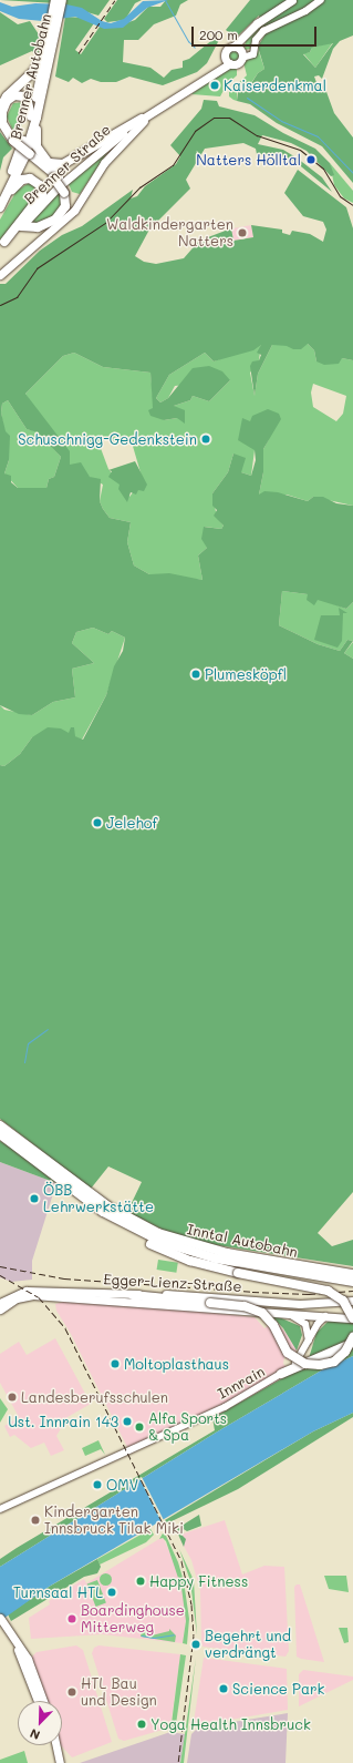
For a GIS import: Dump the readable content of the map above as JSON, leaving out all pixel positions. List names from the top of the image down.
{
  "streets": {
    "highway": ["Brenner Autobahn", "Inntal Autobahn"],
    "main road": ["Brenner Straße", "Egger-Lienz-Straße", "Innrain"]
  },
  "crossings": [
    ["Egger-Lienz-Straße", "Innrain"]
  ],
  "places": [
    "Kaiserdenkmal",
    "Natters Hölltal",
    "Waldkindergarten Natters",
    "Schuschnigg-Gedenkstein",
    "Plumesköpfl",
    "Jelehof",
    "ÖBB Lehrwerkstätte",
    "Moltoplasthaus",
    "Landesberufsschulen",
    "Ust. Innrain 143",
    "Alfa Sports & Spa",
    "OMV",
    "Kindergarten Innsbruck Tilak Miki",
    "Happy Fitness",
    "Turnsaal HTL",
    "Boardinghouse Mitterweg",
    "Begehrt und verdrängt",
    "Science Park",
    "HTL Bau und Design",
    "Yoga Health Innsbruck"
  ],
  "scale_bar": "200 m",
  "north": "bottom left"
}
